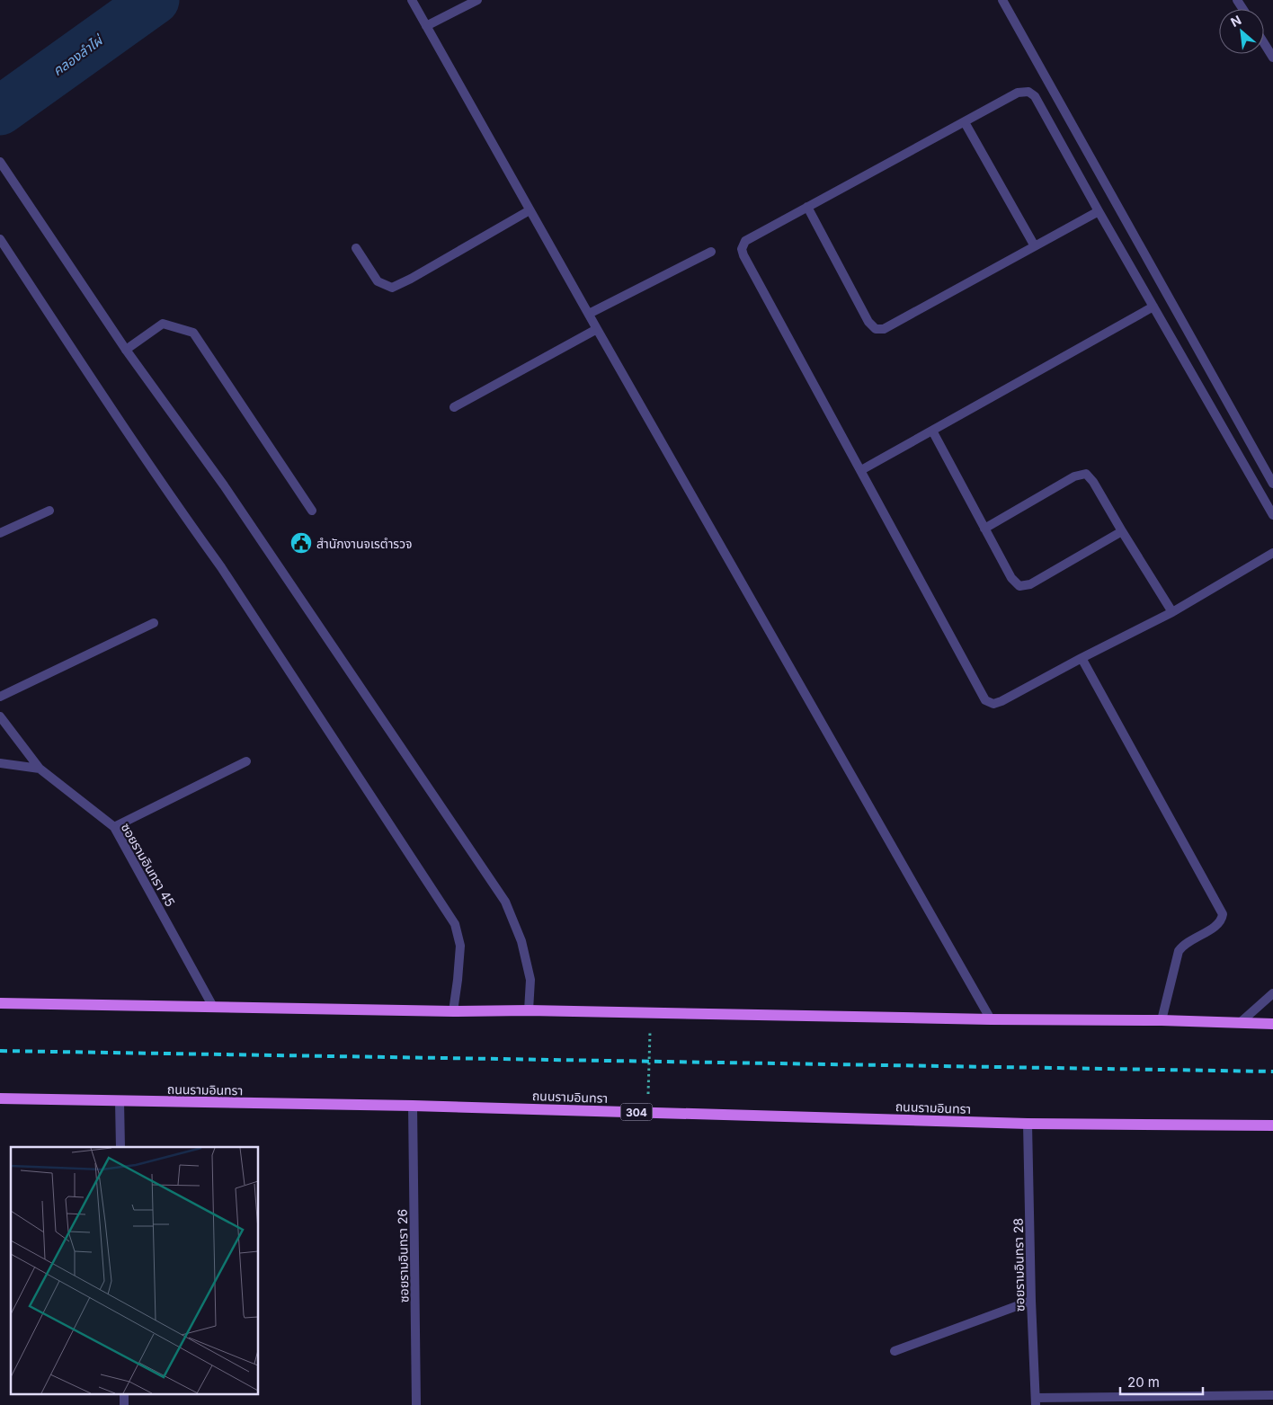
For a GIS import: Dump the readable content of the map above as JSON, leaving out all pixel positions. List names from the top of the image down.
{
  "streets": {
    "main road": ["ถนนรามอินทรา", "304"],
    "street": ["ซอยรามอินทรา 45", "ซอยรามอินทรา 26", "ซอยรามอินทรา 28"]
  },
  "crossings": [
    ["ถนนรามอินทรา", "ซอยรามอินทรา 26"],
    ["ถนนรามอินทรา", "ซอยรามอินทรา 28"]
  ],
  "water": ["คลองลำไผ่"],
  "places": {
    "public building": ["สำนักงานจเรตำรวจ"]
  },
  "scale_bar": "20 m",
  "north": "top left"
}
